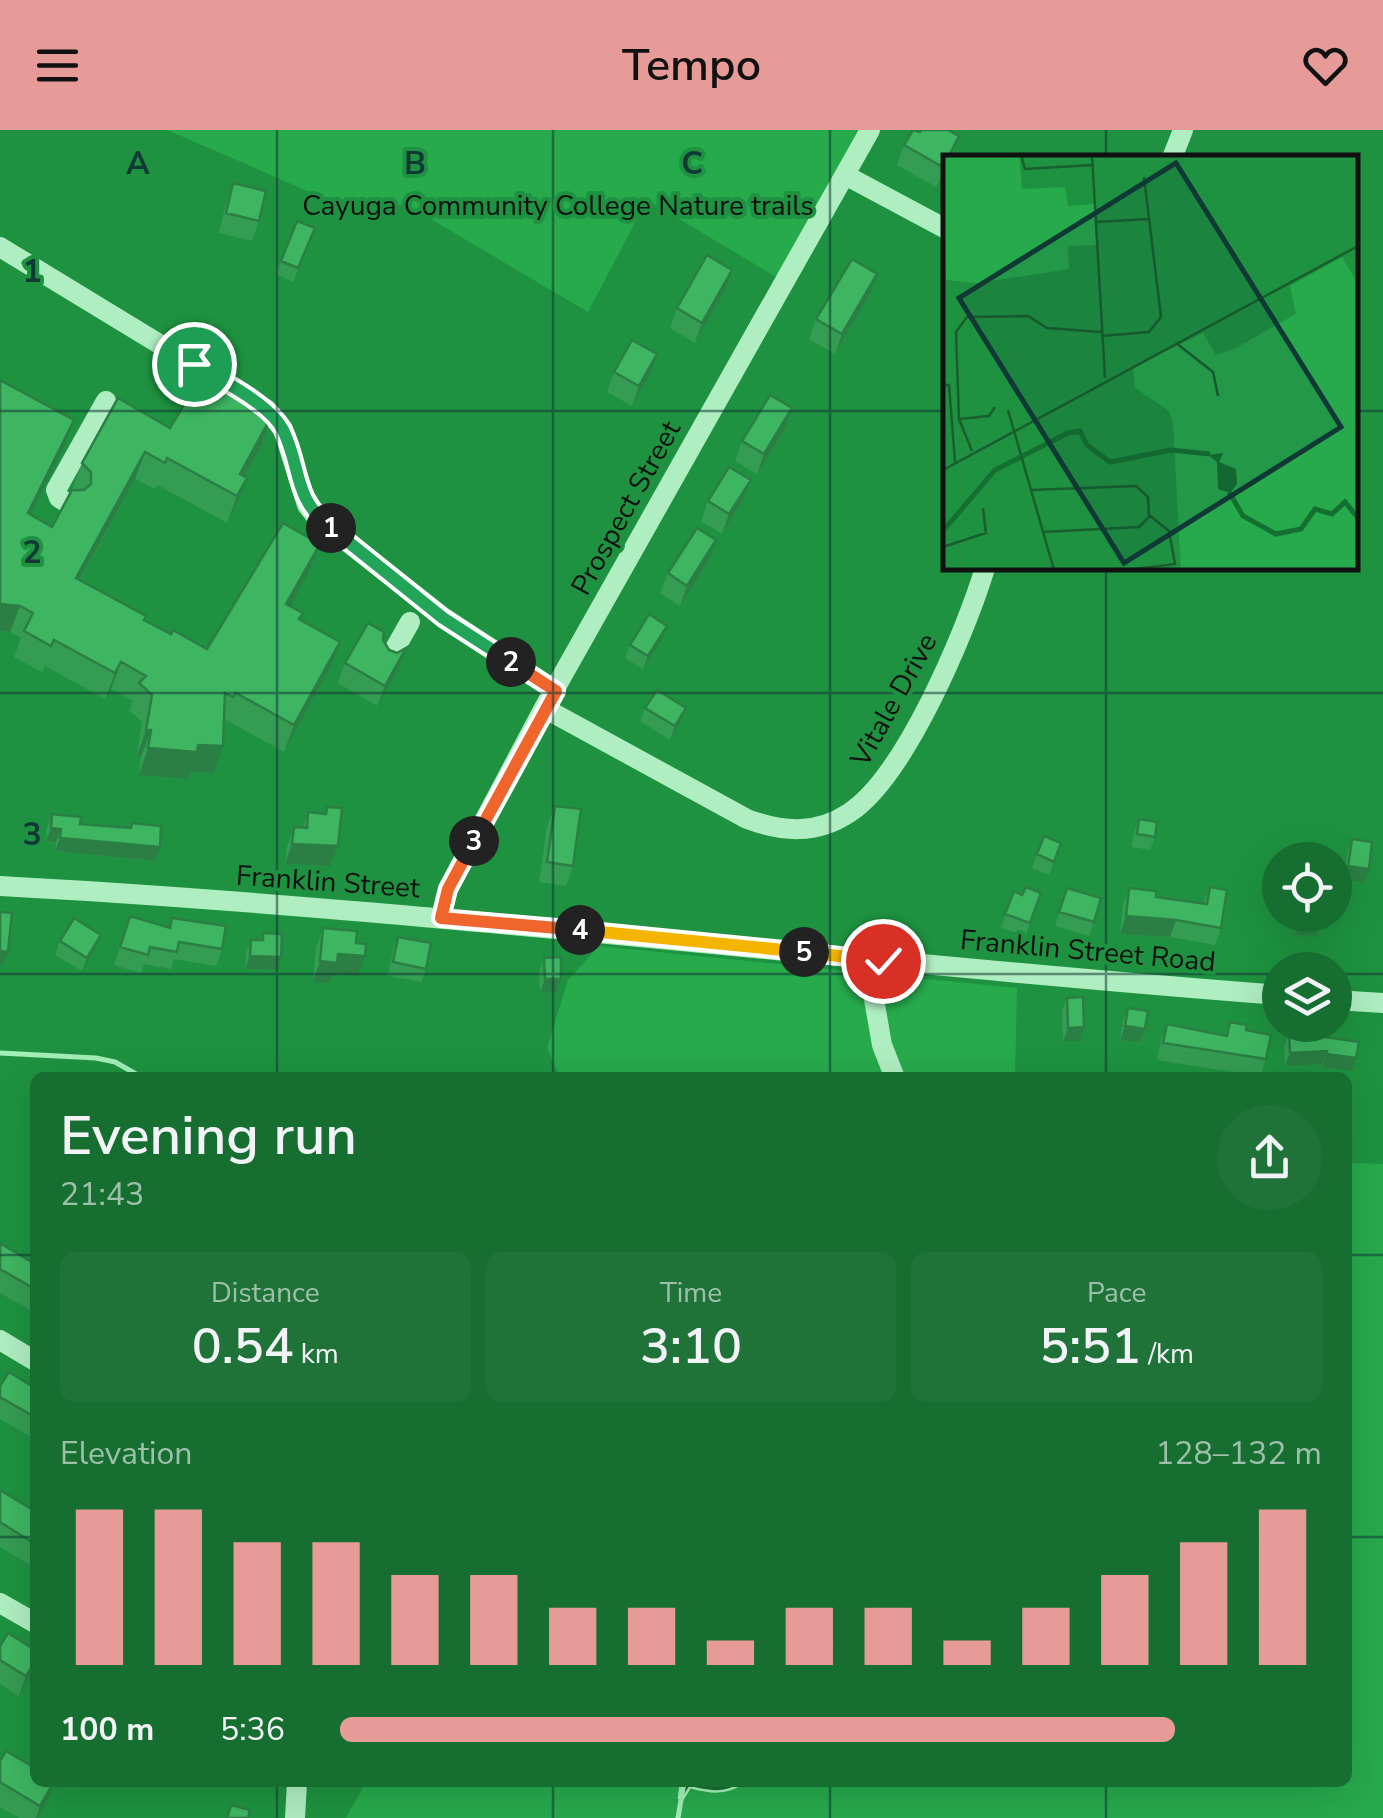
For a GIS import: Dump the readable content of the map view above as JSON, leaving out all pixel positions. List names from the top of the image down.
{
  "streets": {
    "street": [
      "Prospect Street",
      "Vitale Drive",
      "Franklin Street",
      "Franklin Street Road"
    ]
  },
  "crossings": [
    ["Prospect Street", "Vitale Drive"],
    ["Prospect Street", "Franklin Street"],
    ["Franklin Street", "Franklin Street Road"]
  ],
  "parks": ["Cayuga Community College Nature trails"],
  "page": {
    "header": "Tempo",
    "pins": [
      "1",
      "2",
      "3",
      "4",
      "5"
    ],
    "heading": ["Evening run", "21:43"],
    "stats": [
      ["Distance", "0.54 km"],
      ["Time", "3:10"],
      ["Pace", "5:51 /km"]
    ],
    "chart": ["Elevation", "128–132 m"],
    "list": [
      {
        "name": "100 m",
        "note": "5:36"
      }
    ]
  },
  "grid": {
    "columns": ["A", "B", "C"],
    "rows": ["1", "2", "3"]
  }
}
